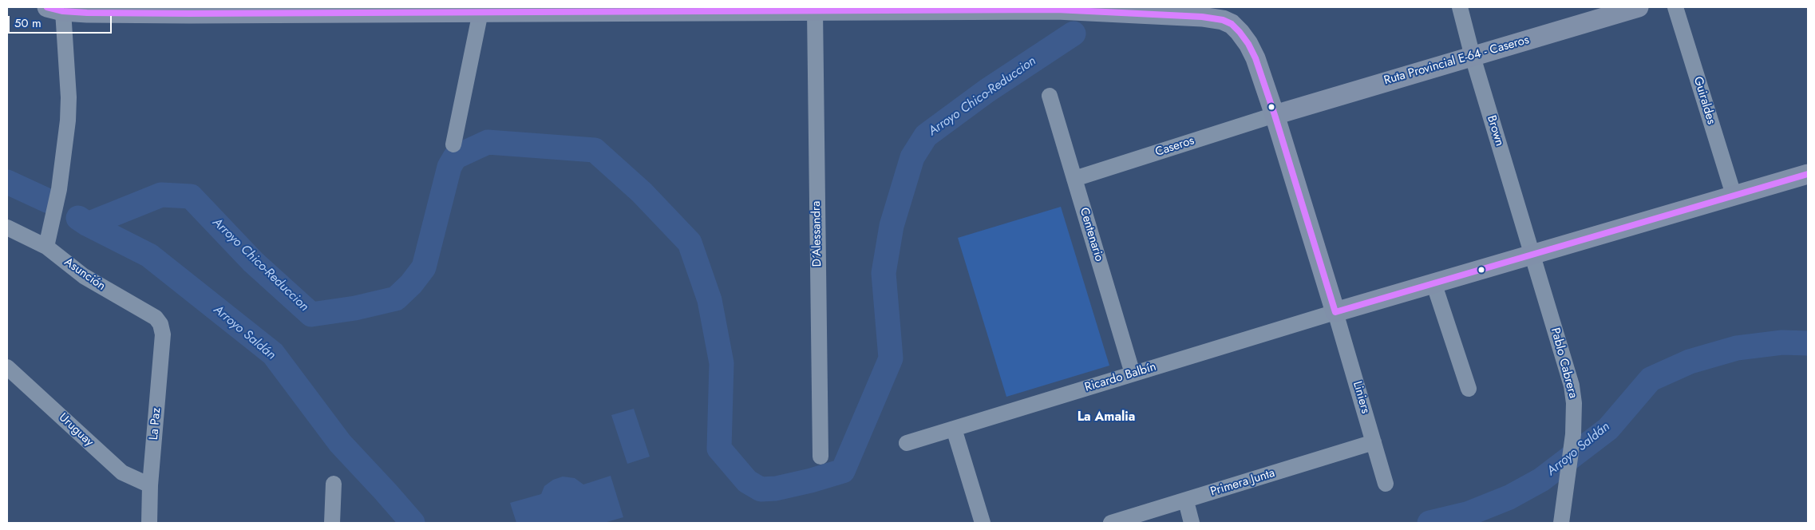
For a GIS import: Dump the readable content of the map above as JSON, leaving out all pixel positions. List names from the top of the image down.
{
  "streets": {
    "main road": ["Ruta Provincial E-64 - Caseros"],
    "street": [
      "Guiraldes",
      "Brown",
      "Caseros",
      "D´Alessandra",
      "Centenario",
      "Asunción",
      "Pablo Cabrera",
      "Ricardo Balbín",
      "Liniers",
      "La Paz",
      "Uruguay",
      "Primera Junta"
    ]
  },
  "crossings": [
    ["Ruta Provincial E-64 - Caseros", "Brown"],
    ["Ruta Provincial E-64 - Caseros", "Caseros"],
    ["Brown", "Pablo Cabrera"],
    ["Caseros", "Centenario"],
    ["Centenario", "Ricardo Balbín"],
    ["Asunción", "La Paz"],
    ["Ricardo Balbín", "Liniers"],
    ["Liniers", "Primera Junta"],
    ["La Paz", "Uruguay"]
  ],
  "districts": ["La Amalia"],
  "water": ["Arroyo Chico-Reduccion", "Arroyo Saldán"],
  "scale_bar": "50 m"
}
